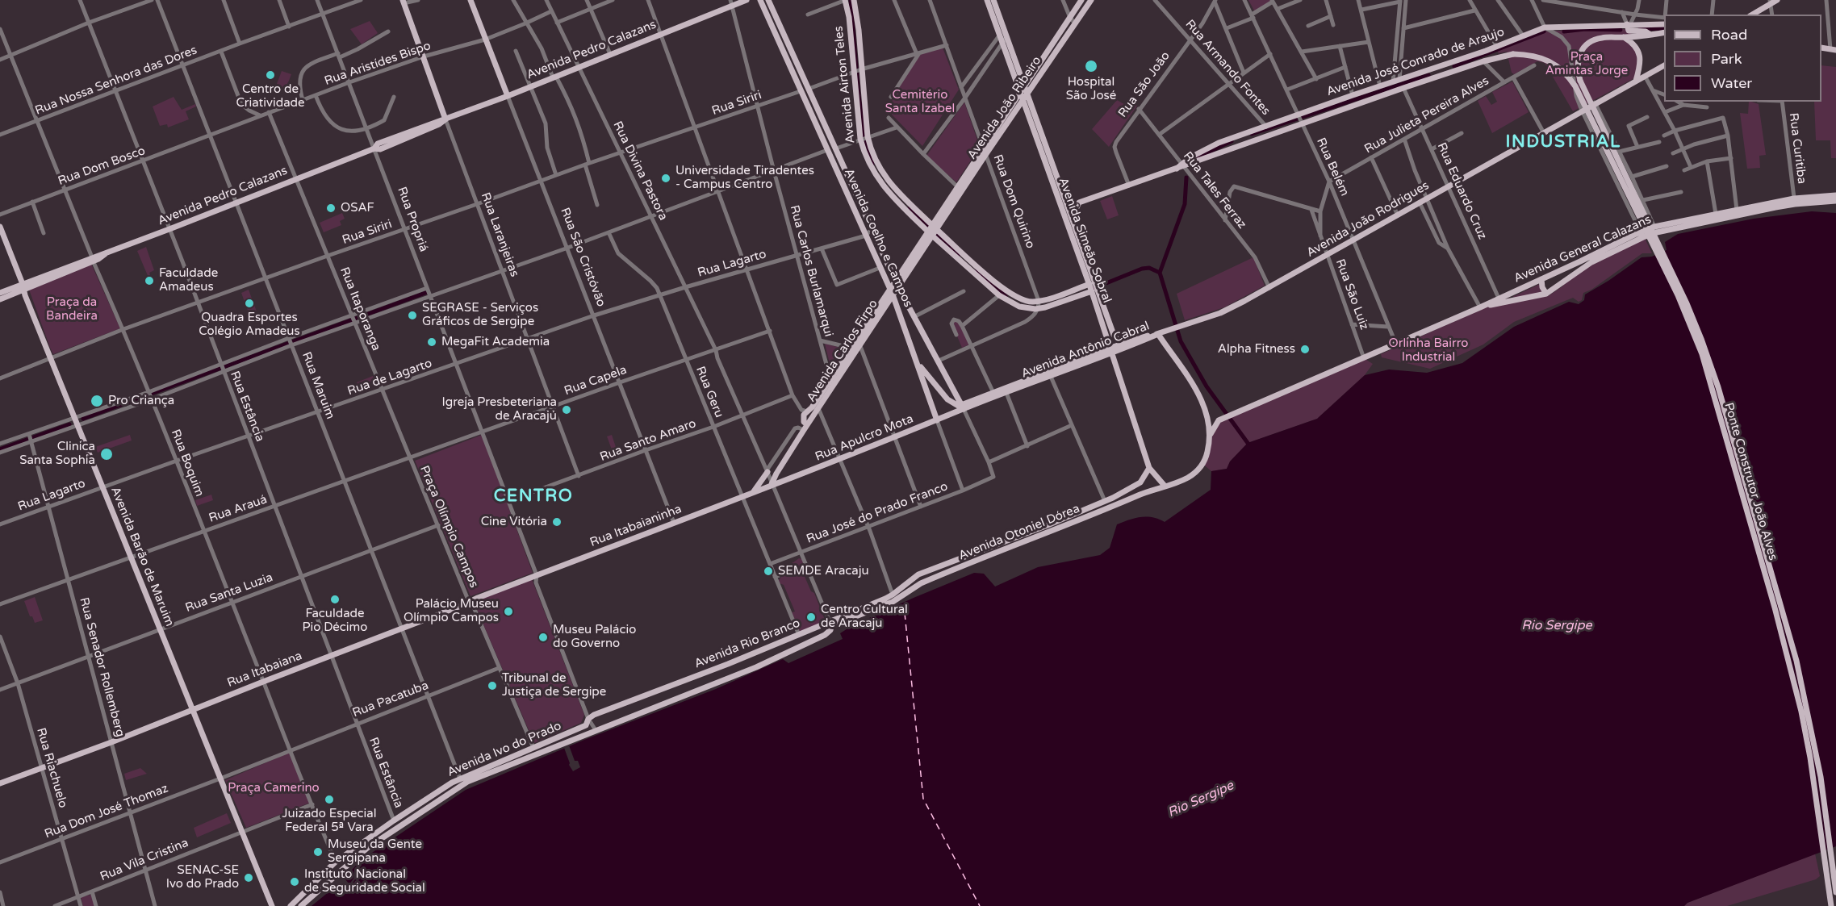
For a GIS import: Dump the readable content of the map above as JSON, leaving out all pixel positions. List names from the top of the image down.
{
  "streets": {
    "main road": [
      "Avenida Pedro Calazans",
      "Avenida José Conrado de Araujo",
      "Avenida Airton Teles",
      "Avenida João Ribeiro",
      "Avenida João Rodrigues",
      "Rua Laranjeiras",
      "Avenida Coelho e Campos",
      "Avenida Simeão Sobral",
      "Avenida General Calazans",
      "Rua São Cristóvão",
      "Avenida Antônio Cabral",
      "Avenida Carlos Firpo",
      "Rua Apulcro Mota",
      "Ponte Construtor João Alves",
      "Rua Itabaianinha",
      "Avenida Otoniel Dórea",
      "Avenida Barão de Maruim",
      "Avenida Rio Branco",
      "Rua Itabaiana",
      "Avenida Ivo do Prado"
    ],
    "street": [
      "Rua Aristídes Bispo",
      "Rua Armando Fontes",
      "Rua Nossa Senhora das Dores",
      "Rua São João",
      "Rua Siriri",
      "Rua Julieta Pereira Alves",
      "Rua Curitiba",
      "Rua Dom Bosco",
      "Rua Belém",
      "Rua Divina Pastora",
      "Rua Tales Ferraz",
      "Rua Eduardo Cruz",
      "Rua Dom Quirino",
      "Rua Propriá",
      "Rua Lagarto",
      "Rua Carlos Burlamarqui",
      "Rua São Luiz",
      "Rua Itaporanga",
      "Rua de Lagarto",
      "Rua Capela",
      "Rua Maruim",
      "Rua Geru",
      "Rua Estância",
      "Rua Santo Amaro",
      "Rua Boquim",
      "Rua Arauá",
      "Rua José do Prado Franco",
      "Praça Olímpio Campos",
      "Rua Santa Luzia",
      "Rua Senador Rollemberg",
      "Rua Pacatuba",
      "Rua Riachuelo",
      "Rua Dom José Thomaz",
      "Rua Vila Cristina"
    ]
  },
  "crossings": [
    ["Avenida Pedro Calazans", "Rua Divina Pastora"],
    ["Avenida Pedro Calazans", "Rua Propriá"],
    ["Avenida Pedro Calazans", "Rua Laranjeiras"],
    ["Avenida Pedro Calazans", "Rua São Cristóvão"],
    ["Avenida Pedro Calazans", "Rua Carlos Burlamarqui"],
    ["Avenida Pedro Calazans", "Rua Itaporanga"],
    ["Avenida Pedro Calazans", "Rua Maruim"],
    ["Avenida Pedro Calazans", "Rua Estância"],
    ["Avenida Pedro Calazans", "Rua Boquim"],
    ["Avenida Pedro Calazans", "Avenida Barão de Maruim"],
    ["Avenida José Conrado de Araujo", "Rua Armando Fontes"],
    ["Avenida José Conrado de Araujo", "Rua Belém"],
    ["Avenida José Conrado de Araujo", "Rua Tales Ferraz"],
    ["Avenida José Conrado de Araujo", "Rua Eduardo Cruz"],
    ["Avenida José Conrado de Araujo", "Avenida Simeão Sobral"],
    ["Avenida José Conrado de Araujo", "Ponte Construtor João Alves"],
    ["Rua Aristídes Bispo", "Rua Dom Bosco"],
    ["Rua Aristídes Bispo", "Rua Divina Pastora"],
    ["Rua Aristídes Bispo", "Rua Propriá"],
    ["Rua Aristídes Bispo", "Rua Laranjeiras"],
    ["Rua Aristídes Bispo", "Rua São Cristóvão"],
    ["Rua Aristídes Bispo", "Rua Itaporanga"],
    ["Rua Aristídes Bispo", "Rua Maruim"],
    ["Rua Armando Fontes", "Rua São João"],
    ["Rua Nossa Senhora das Dores", "Rua Propriá"],
    ["Rua Nossa Senhora das Dores", "Rua Maruim"],
    ["Rua Nossa Senhora das Dores", "Rua Estância"],
    ["Rua Nossa Senhora das Dores", "Rua Boquim"],
    ["Avenida Airton Teles", "Avenida João Ribeiro"],
    ["Avenida Airton Teles", "Rua Dom Quirino"],
    ["Avenida Airton Teles", "Avenida Simeão Sobral"],
    ["Avenida Airton Teles", "Avenida Carlos Firpo"],
    ["Rua São João", "Rua Tales Ferraz"],
    ["Rua São João", "Avenida Simeão Sobral"],
    ["Rua Siriri", "Rua Divina Pastora"],
    ["Rua Siriri", "Rua Propriá"],
    ["Rua Siriri", "Rua Laranjeiras"],
    ["Rua Siriri", "Avenida Coelho e Campos"],
    ["Rua Siriri", "Rua São Cristóvão"],
    ["Rua Siriri", "Rua Carlos Burlamarqui"],
    ["Rua Siriri", "Rua Itaporanga"],
    ["Rua Siriri", "Rua Maruim"],
    ["Rua Siriri", "Rua Estância"],
    ["Rua Siriri", "Rua Boquim"],
    ["Rua Siriri", "Avenida Barão de Maruim"],
    ["Avenida João Ribeiro", "Rua Dom Quirino"],
    ["Avenida João Ribeiro", "Avenida Simeão Sobral"],
    ["Avenida João Ribeiro", "Avenida Carlos Firpo"],
    ["Rua Julieta Pereira Alves", "Rua Belém"],
    ["Rua Julieta Pereira Alves", "Rua Eduardo Cruz"],
    ["Rua Curitiba", "Avenida General Calazans"],
    ["Rua Dom Bosco", "Rua Maruim"],
    ["Rua Dom Bosco", "Rua Estância"],
    ["Rua Dom Bosco", "Rua Boquim"],
    ["Rua Belém", "Avenida João Rodrigues"],
    ["Rua Belém", "Avenida General Calazans"],
    ["Rua Divina Pastora", "Rua Lagarto"],
    ["Rua Divina Pastora", "Avenida Carlos Firpo"],
    ["Rua Divina Pastora", "Rua Capela"],
    ["Rua Divina Pastora", "Rua Apulcro Mota"],
    ["Rua Divina Pastora", "Rua Santo Amaro"],
    ["Rua Divina Pastora", "Rua José do Prado Franco"],
    ["Rua Divina Pastora", "Avenida Otoniel Dórea"],
    ["Rua Divina Pastora", "Avenida Rio Branco"],
    ["Rua Tales Ferraz", "Avenida João Rodrigues"],
    ["Rua Tales Ferraz", "Avenida Simeão Sobral"],
    ["Rua Eduardo Cruz", "Avenida João Rodrigues"],
    ["Rua Eduardo Cruz", "Avenida General Calazans"],
    ["Rua Propriá", "Rua de Lagarto"],
    ["Rua Propriá", "Rua Capela"],
    ["Rua Propriá", "Rua Arauá"],
    ["Avenida João Rodrigues", "Rua São Luiz"],
    ["Avenida João Rodrigues", "Avenida Antônio Cabral"],
    ["Rua Laranjeiras", "Rua de Lagarto"],
    ["Rua Laranjeiras", "Rua Capela"],
    ["Rua Laranjeiras", "Rua Santo Amaro"],
    ["Avenida Coelho e Campos", "Rua Lagarto"],
    ["Avenida Coelho e Campos", "Avenida Antônio Cabral"],
    ["Avenida Coelho e Campos", "Avenida Carlos Firpo"],
    ["Avenida Coelho e Campos", "Rua Apulcro Mota"],
    ["Avenida Coelho e Campos", "Rua José do Prado Franco"],
    ["Avenida Simeão Sobral", "Avenida Antônio Cabral"],
    ["Avenida Simeão Sobral", "Avenida Otoniel Dórea"],
    ["Avenida General Calazans", "Rua São Luiz"],
    ["Avenida General Calazans", "Avenida Otoniel Dórea"],
    ["Rua São Cristóvão", "Rua Lagarto"],
    ["Rua São Cristóvão", "Rua de Lagarto"],
    ["Rua São Cristóvão", "Rua Capela"],
    ["Rua São Cristóvão", "Rua Santo Amaro"],
    ["Rua São Cristóvão", "Rua Itabaianinha"],
    ["Rua Lagarto", "Rua Carlos Burlamarqui"],
    ["Rua Lagarto", "Rua de Lagarto"],
    ["Rua Lagarto", "Rua Geru"],
    ["Rua Lagarto", "Avenida Barão de Maruim"],
    ["Rua Lagarto", "Rua Senador Rollemberg"],
    ["Rua Carlos Burlamarqui", "Avenida Carlos Firpo"],
    ["Rua Itaporanga", "Rua de Lagarto"],
    ["Rua Itaporanga", "Rua Arauá"],
    ["Rua Itaporanga", "Praça Olímpio Campos"],
    ["Avenida Antônio Cabral", "Rua Apulcro Mota"],
    ["Avenida Carlos Firpo", "Rua Apulcro Mota"],
    ["Rua de Lagarto", "Rua Maruim"],
    ["Rua de Lagarto", "Rua Estância"],
    ["Rua de Lagarto", "Rua Boquim"],
    ["Rua Capela", "Rua Geru"],
    ["Rua Capela", "Rua Arauá"],
    ["Rua Maruim", "Rua Arauá"],
    ["Rua Maruim", "Rua Santa Luzia"],
    ["Rua Maruim", "Rua Itabaiana"],
    ["Rua Maruim", "Rua Pacatuba"],
    ["Rua Maruim", "Avenida Ivo do Prado"],
    ["Rua Geru", "Rua Santo Amaro"],
    ["Rua Geru", "Rua José do Prado Franco"],
    ["Rua Geru", "Rua Itabaianinha"],
    ["Rua Geru", "Avenida Rio Branco"],
    ["Rua Estância", "Rua Arauá"],
    ["Rua Estância", "Rua Santa Luzia"],
    ["Rua Estância", "Rua Itabaiana"],
    ["Rua Estância", "Rua Pacatuba"],
    ["Rua Estância", "Avenida Ivo do Prado"],
    ["Rua Apulcro Mota", "Rua Itabaianinha"],
    ["Rua Boquim", "Rua Arauá"],
    ["Rua Boquim", "Rua Santa Luzia"],
    ["Rua Boquim", "Rua Itabaiana"],
    ["Rua Boquim", "Rua Pacatuba"],
    ["Rua Boquim", "Avenida Ivo do Prado"],
    ["Rua Arauá", "Praça Olímpio Campos"],
    ["Rua Arauá", "Avenida Barão de Maruim"],
    ["Rua Arauá", "Rua Senador Rollemberg"],
    ["Rua Itabaianinha", "Rua Itabaiana"],
    ["Praça Olímpio Campos", "Rua Santa Luzia"],
    ["Praça Olímpio Campos", "Rua Itabaiana"],
    ["Praça Olímpio Campos", "Rua Pacatuba"],
    ["Praça Olímpio Campos", "Avenida Ivo do Prado"],
    ["Avenida Otoniel Dórea", "Avenida Rio Branco"],
    ["Avenida Barão de Maruim", "Rua Santa Luzia"],
    ["Avenida Barão de Maruim", "Rua Itabaiana"],
    ["Avenida Barão de Maruim", "Rua Dom José Thomaz"],
    ["Avenida Barão de Maruim", "Rua Vila Cristina"],
    ["Rua Santa Luzia", "Rua Senador Rollemberg"],
    ["Rua Santa Luzia", "Rua Riachuelo"],
    ["Avenida Rio Branco", "Avenida Ivo do Prado"],
    ["Rua Senador Rollemberg", "Rua Itabaiana"],
    ["Rua Senador Rollemberg", "Rua Dom José Thomaz"],
    ["Rua Senador Rollemberg", "Rua Vila Cristina"],
    ["Rua Itabaiana", "Rua Riachuelo"],
    ["Rua Riachuelo", "Rua Dom José Thomaz"],
    ["Rua Riachuelo", "Rua Vila Cristina"]
  ],
  "districts": ["INDUSTRIAL", "CENTRO"],
  "water": ["Rio Sergipe"],
  "parks": [
    "Praça Amintas Jorge",
    "Cemitério Santa Izabel",
    "Praça da Bandeira",
    "Orlinha Bairro Industrial",
    "Praça Camerino"
  ],
  "places": [
    "Hospital São José",
    "Centro de Criatividade",
    "Universidade Tiradentes - Campus Centro",
    "OSAF",
    "Faculdade Amadeus",
    "Quadra Esportes Colégio Amadeus",
    "SEGRASE - Serviços Gráficos de Sergipe",
    "MegaFit Academia",
    "Alpha Fitness",
    "Pro Criança",
    "Igreja Presbeteriana de Aracajú",
    "Clinica Santa Sophia",
    "Cine Vitória",
    "SEMDE Aracaju",
    "Faculdade Pio Décimo",
    "Palácio Museu Olímpio Campos",
    "Centro Cultural de Aracaju",
    "Museu Palácio do Governo",
    "Tribunal de Justiça de Sergipe",
    "Juizado Especial Federal 5ª Vara",
    "Museu da Gente Sergipana",
    "SENAC-SE Ivo do Prado",
    "Instituto Nacional de Seguridade Social"
  ],
  "legend": ["Road", "Park", "Water"]
}
